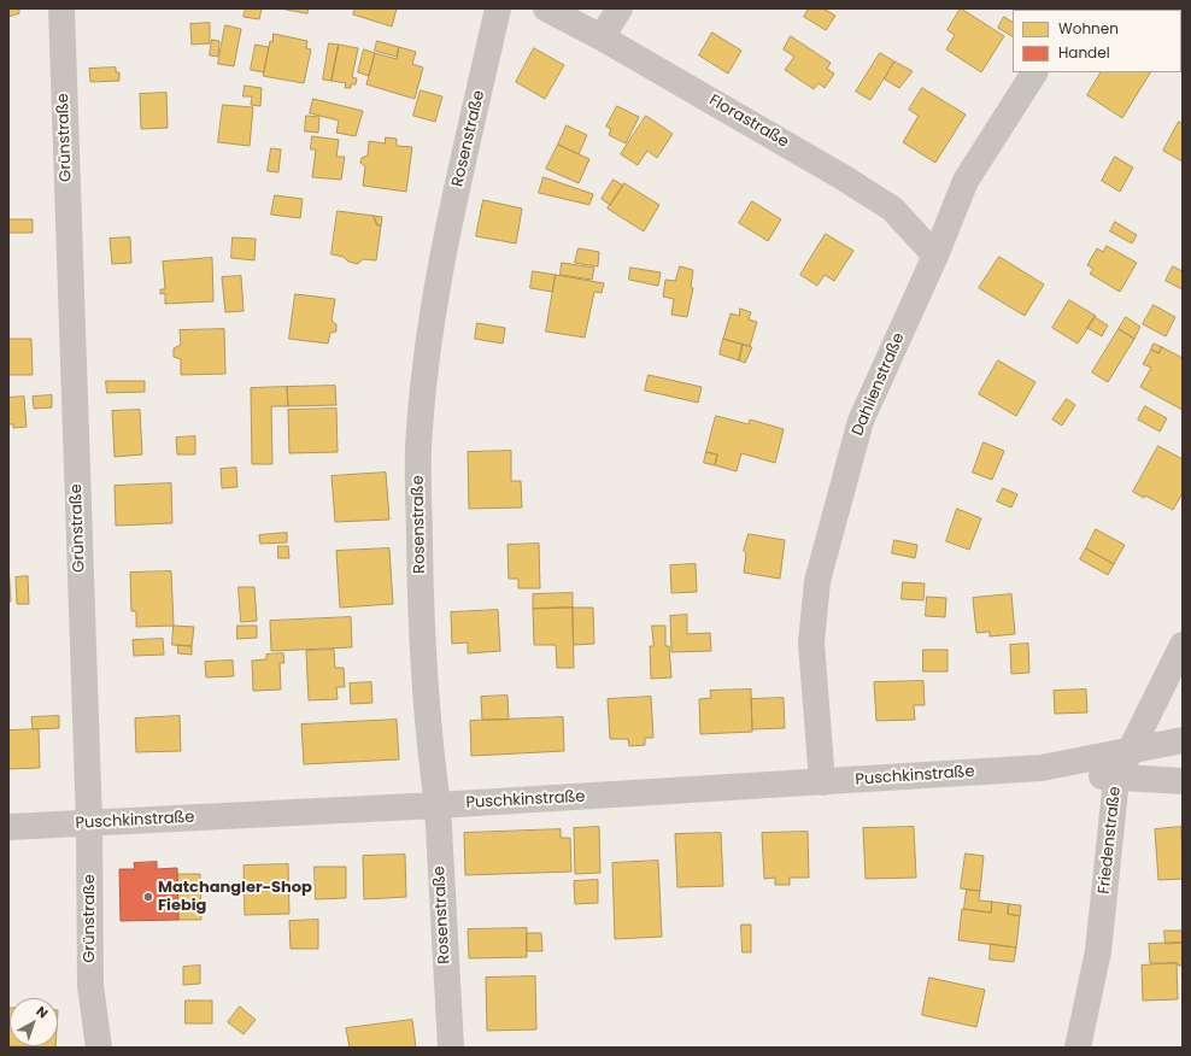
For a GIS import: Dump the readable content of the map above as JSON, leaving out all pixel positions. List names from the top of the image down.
{
  "streets": {
    "street": [
      "Florastraße",
      "Grünstraße",
      "Rosenstraße",
      "Dahlienstraße",
      "Puschkinstraße",
      "Friedenstraße"
    ]
  },
  "crossings": [
    ["Florastraße", "Dahlienstraße"],
    ["Grünstraße", "Puschkinstraße"],
    ["Rosenstraße", "Puschkinstraße"],
    ["Dahlienstraße", "Puschkinstraße"],
    ["Puschkinstraße", "Friedenstraße"]
  ],
  "places": ["Matchangler-Shop Fiebig"],
  "legend": ["Wohnen", "Handel"],
  "north": "top right"
}
